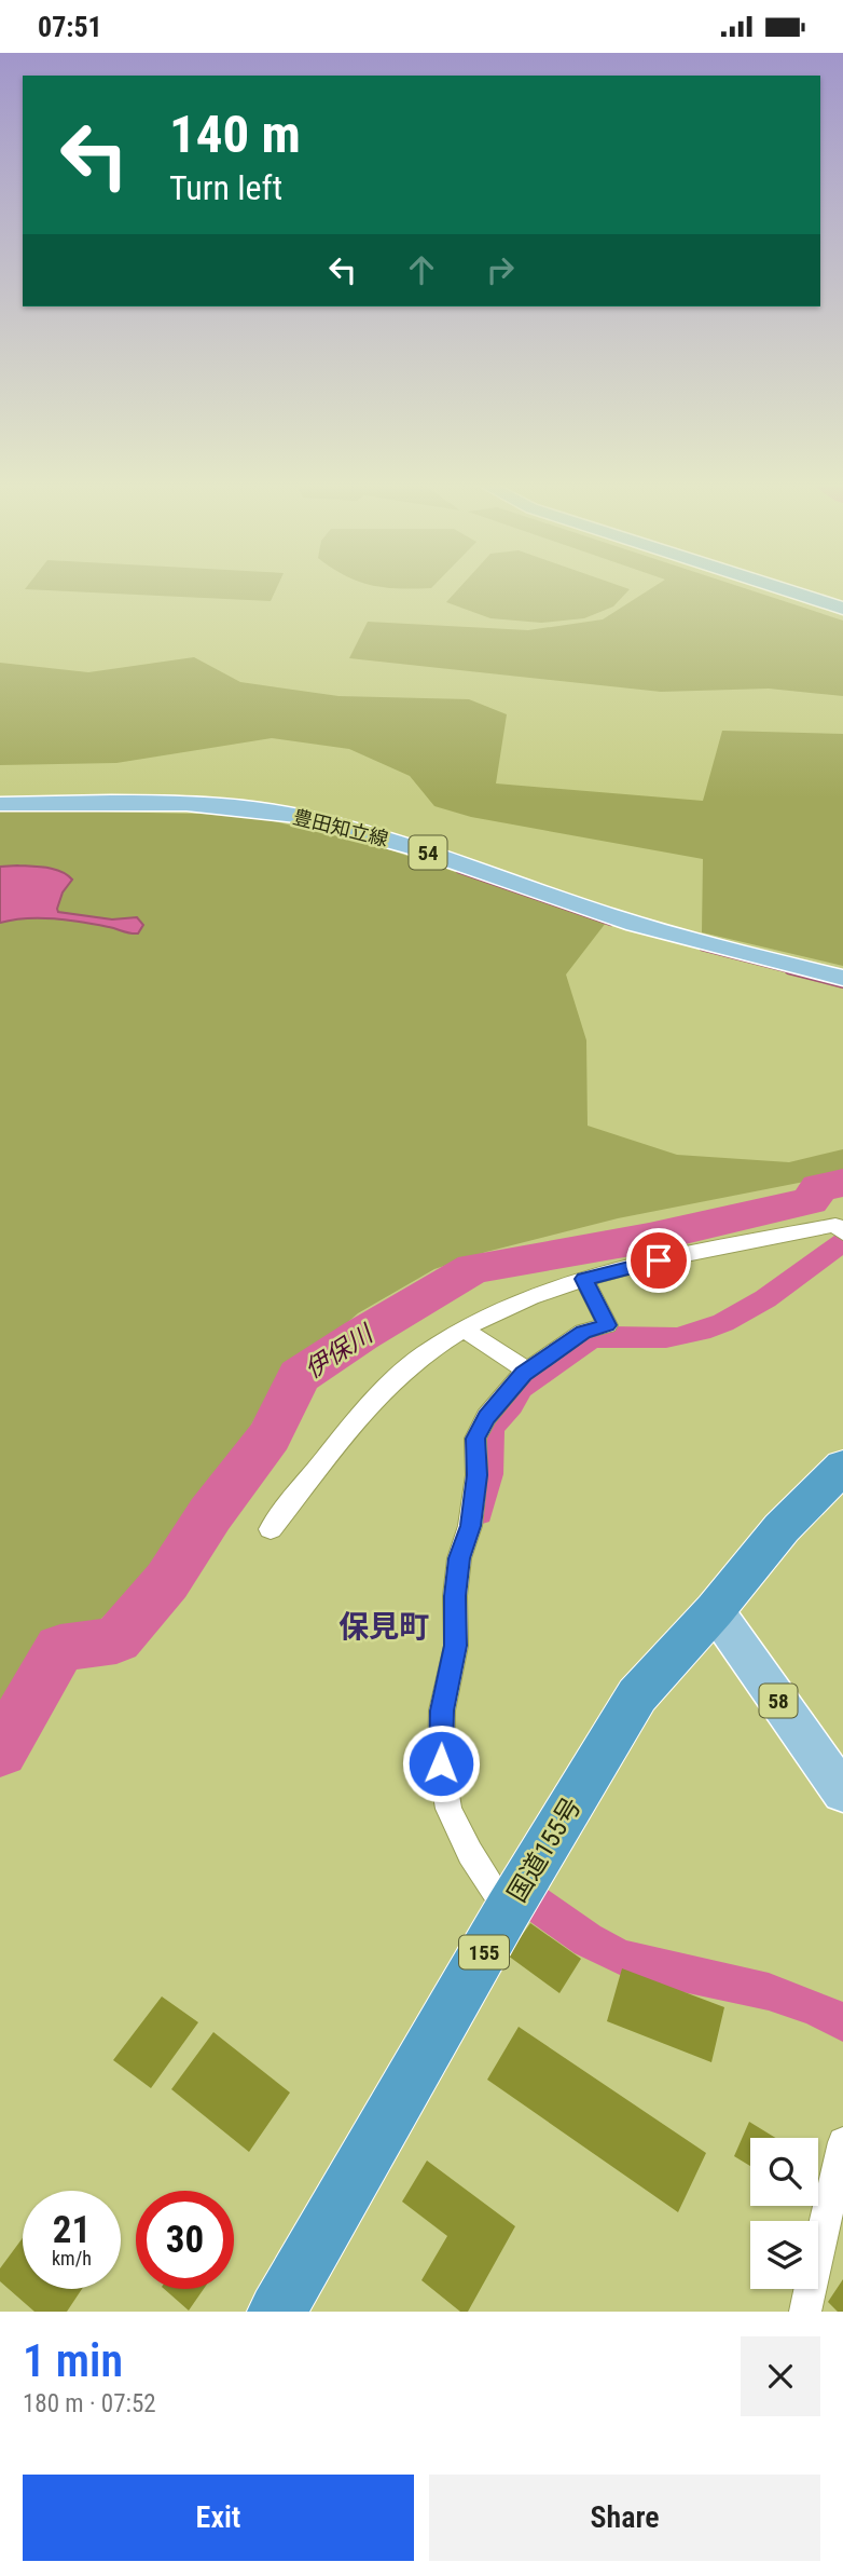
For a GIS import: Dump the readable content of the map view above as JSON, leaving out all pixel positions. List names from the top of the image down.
{
  "streets": {
    "highway": ["国道155号", "155"],
    "main road": ["豊田知立線", "54", "58"]
  },
  "crossings": [
    ["58", "国道155号"]
  ],
  "districts": ["保見町"],
  "water": ["伊保川"],
  "page": {
    "status": "07:51",
    "turn": ["140 m", "Turn left"],
    "speed": "21 km/h",
    "limit": "30",
    "heading": ["1 min", "180 m · 07:52"],
    "buttons": ["Exit", "Share"]
  }
}
